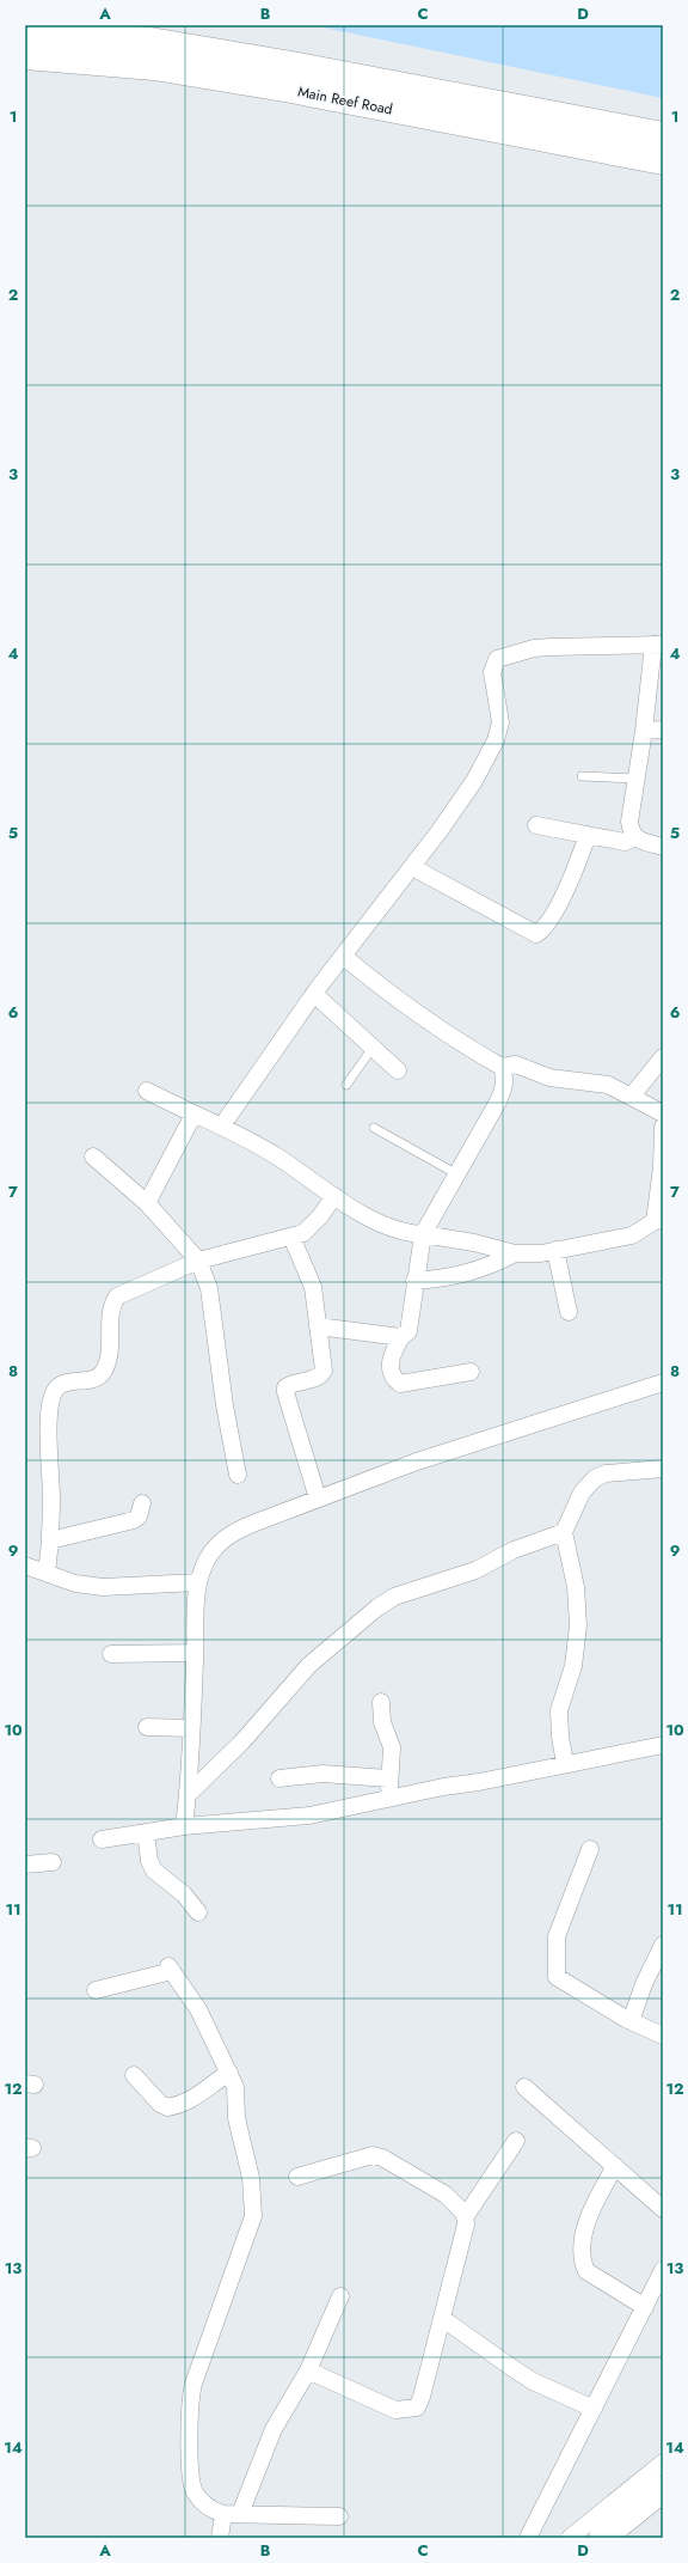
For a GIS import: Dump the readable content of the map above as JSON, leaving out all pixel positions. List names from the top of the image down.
{
  "streets": {
    "main road": ["Main Reef Road"]
  },
  "grid": {
    "columns": [
      "A",
      "B",
      "C",
      "D"
    ],
    "rows": [
      "1",
      "2",
      "3",
      "4",
      "5",
      "6",
      "7",
      "8",
      "9",
      "10",
      "11",
      "12",
      "13",
      "14"
    ]
  }
}
